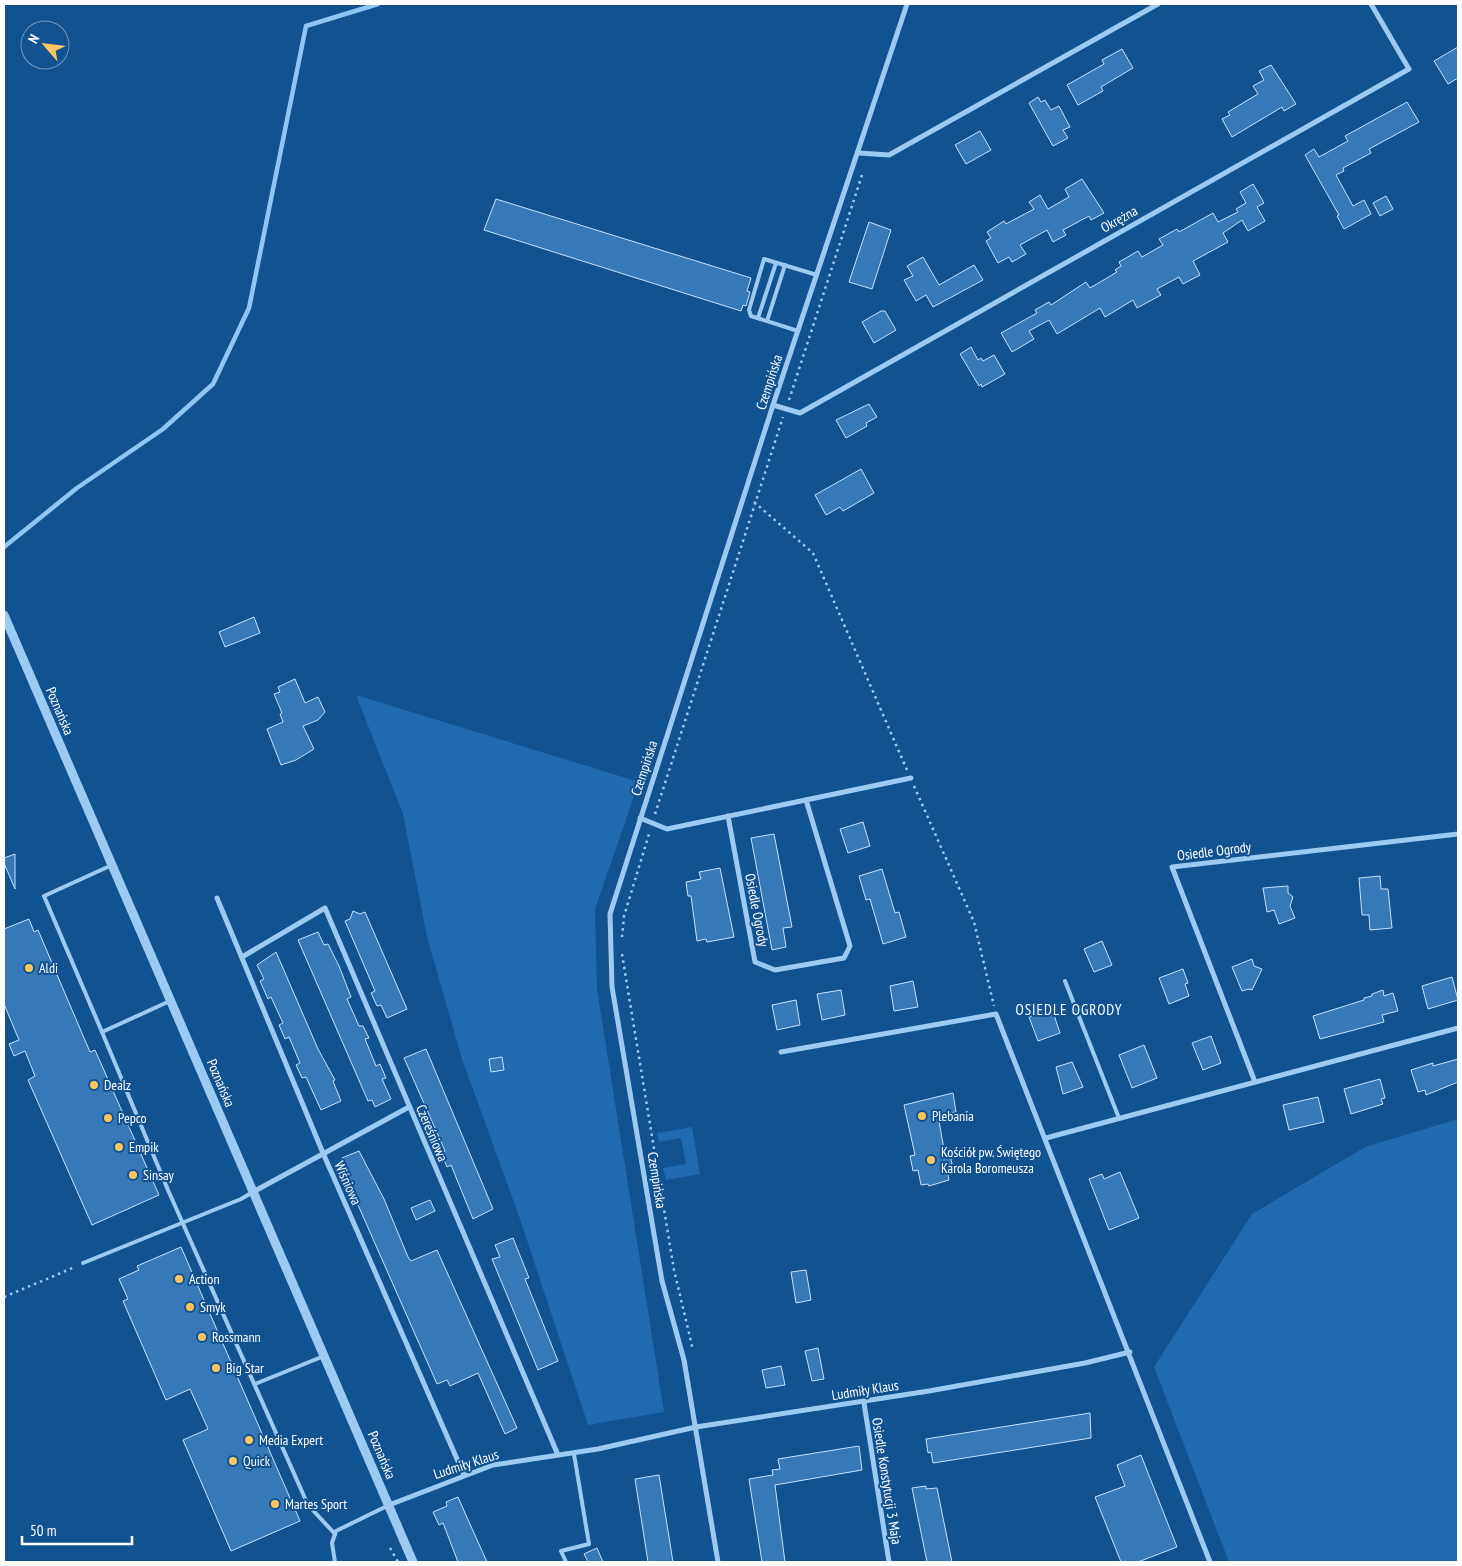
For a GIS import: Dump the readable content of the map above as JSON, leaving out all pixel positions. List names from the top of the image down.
{
  "streets": {
    "street": [
      "Okrężna",
      "Czempińska",
      "Poznańska",
      "Osiedle Ogrody",
      "Czereśniowa",
      "Wiśniowa",
      "Ludmiły Klaus",
      "Osiedle Konstytucji 3 Maja"
    ]
  },
  "crossings": [
    ["Okrężna", "Czempińska"],
    ["Czempińska", "Ludmiły Klaus"],
    ["Poznańska", "Ludmiły Klaus"],
    ["Czereśniowa", "Wiśniowa"],
    ["Czereśniowa", "Ludmiły Klaus"],
    ["Wiśniowa", "Ludmiły Klaus"],
    ["Ludmiły Klaus", "Osiedle Konstytucji 3 Maja"]
  ],
  "districts": ["OSIEDLE OGRODY"],
  "places": [
    "Aldi",
    "Dealz",
    "Plebania",
    "Pepco",
    "Empik",
    "Kościół pw. Świętego Karola Boromeusza",
    "Sinsay",
    "Action",
    "Smyk",
    "Rossmann",
    "Big Star",
    "Media Expert",
    "Quick",
    "Martes Sport"
  ],
  "scale_bar": "50 m",
  "north": "top left"
}
